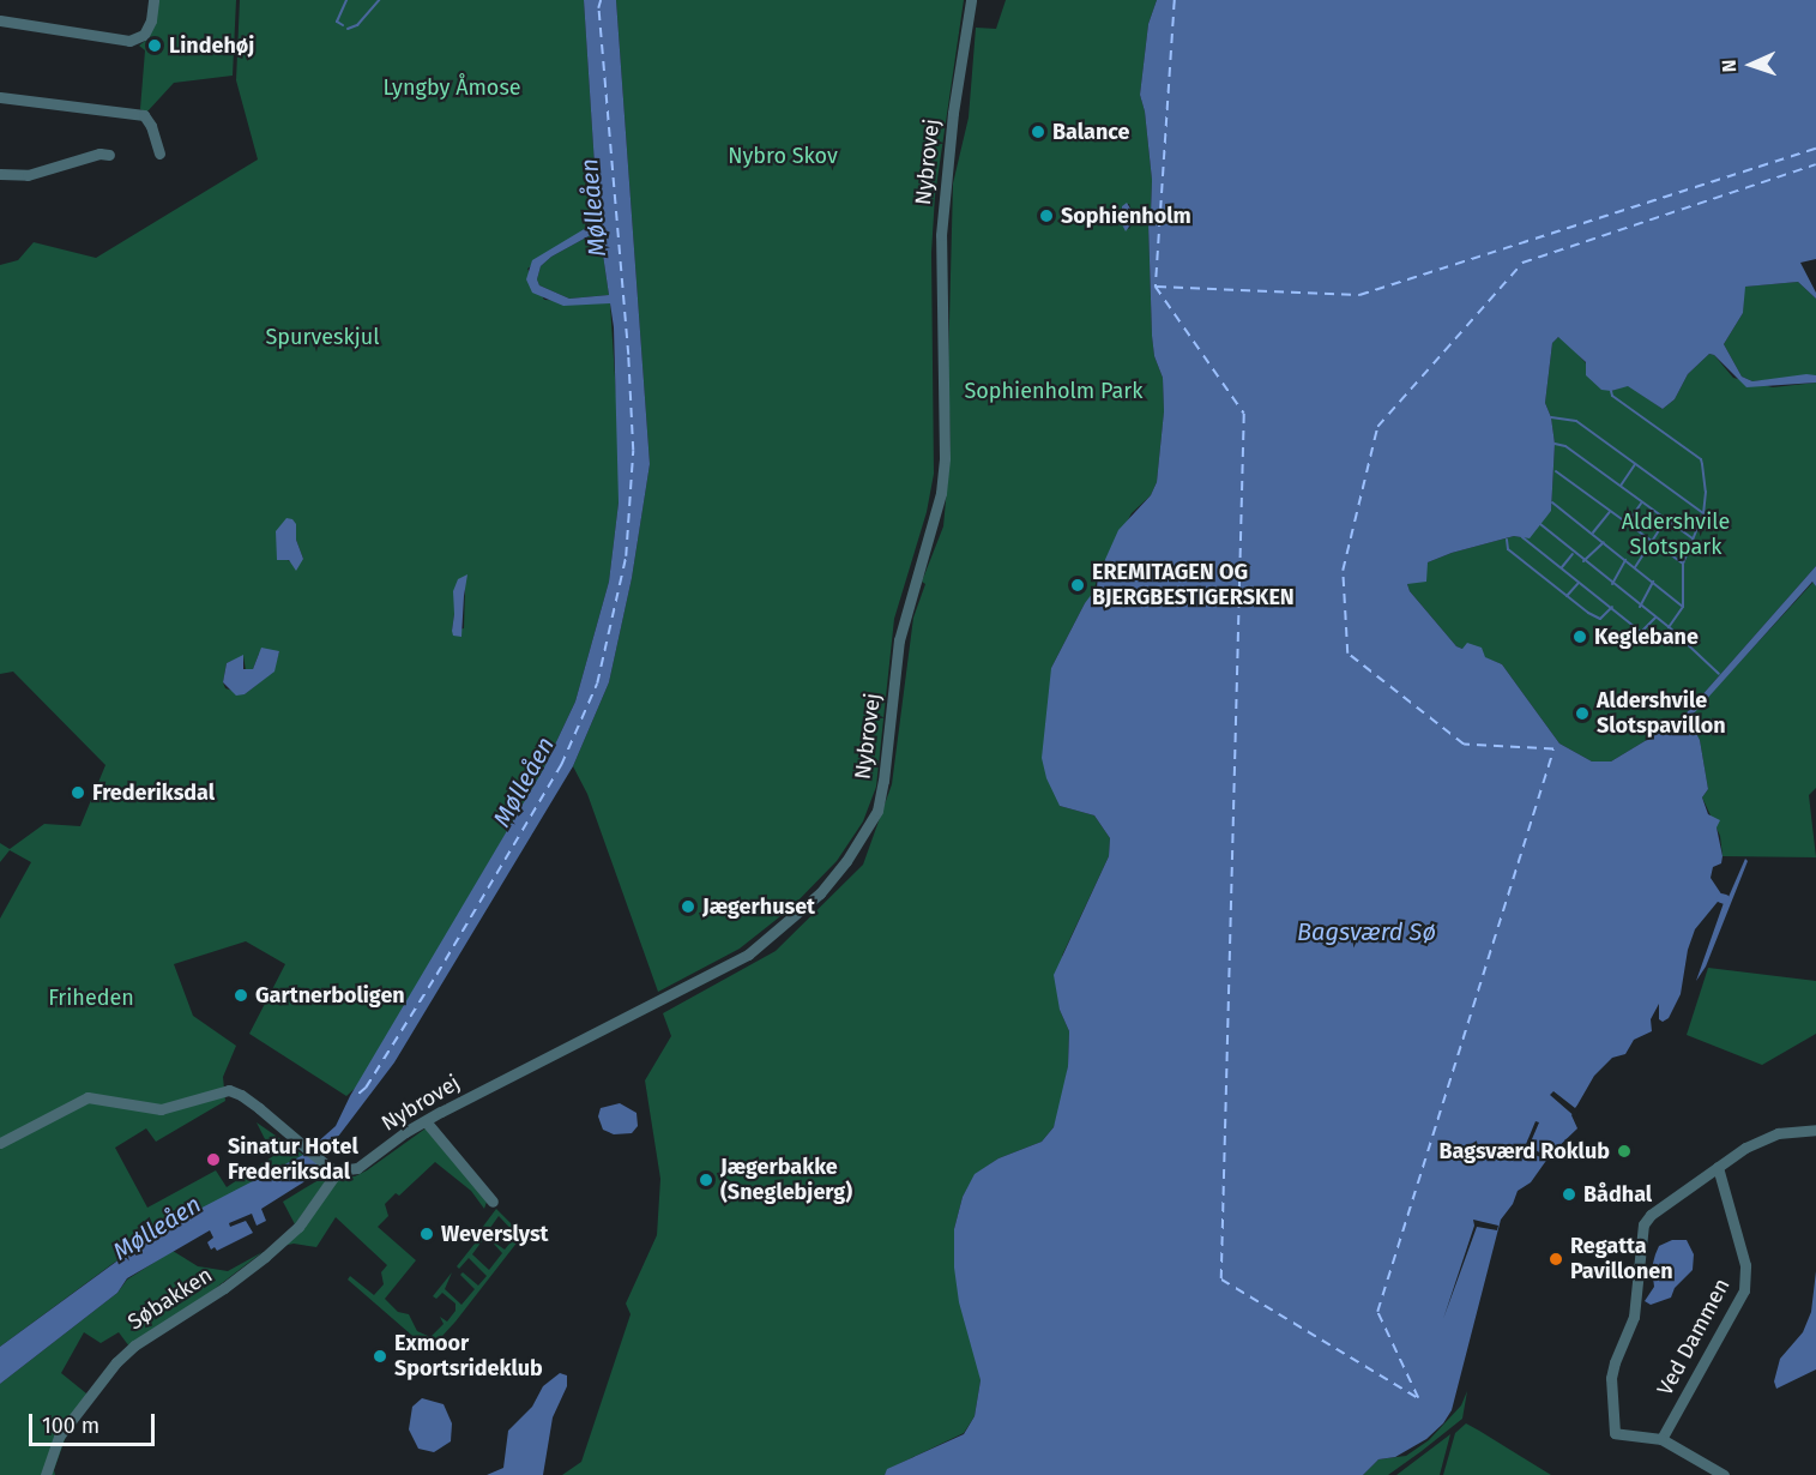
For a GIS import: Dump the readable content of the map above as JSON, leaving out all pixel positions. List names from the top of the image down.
{
  "streets": {
    "street": ["Nybrovej", "Søbakken", "Ved Dammen"]
  },
  "crossings": [
    ["Nybrovej", "Søbakken"]
  ],
  "water": ["Mølleåen", "Bagsværd Sø"],
  "parks": [
    "Lyngby Åmose",
    "Nybro Skov",
    "Spurveskjul",
    "Sophienholm Park",
    "Aldershvile Slotspark",
    "Friheden"
  ],
  "places": [
    "Lindehøj",
    "Balance",
    "Sophienholm",
    "EREMITAGEN OG BJERGBESTIGERSKEN",
    "Keglebane",
    "Aldershvile Slotspavillon",
    "Frederiksdal",
    "Jægerhuset",
    "Gartnerboligen",
    "Bagsværd Roklub",
    "Sinatur Hotel Frederiksdal",
    "Jægerbakke (Sneglebjerg)",
    "Bådhal",
    "Weverslyst",
    "Regatta Pavillonen",
    "Exmoor Sportsrideklub"
  ],
  "scale_bar": "100 m",
  "north": "left"
}
